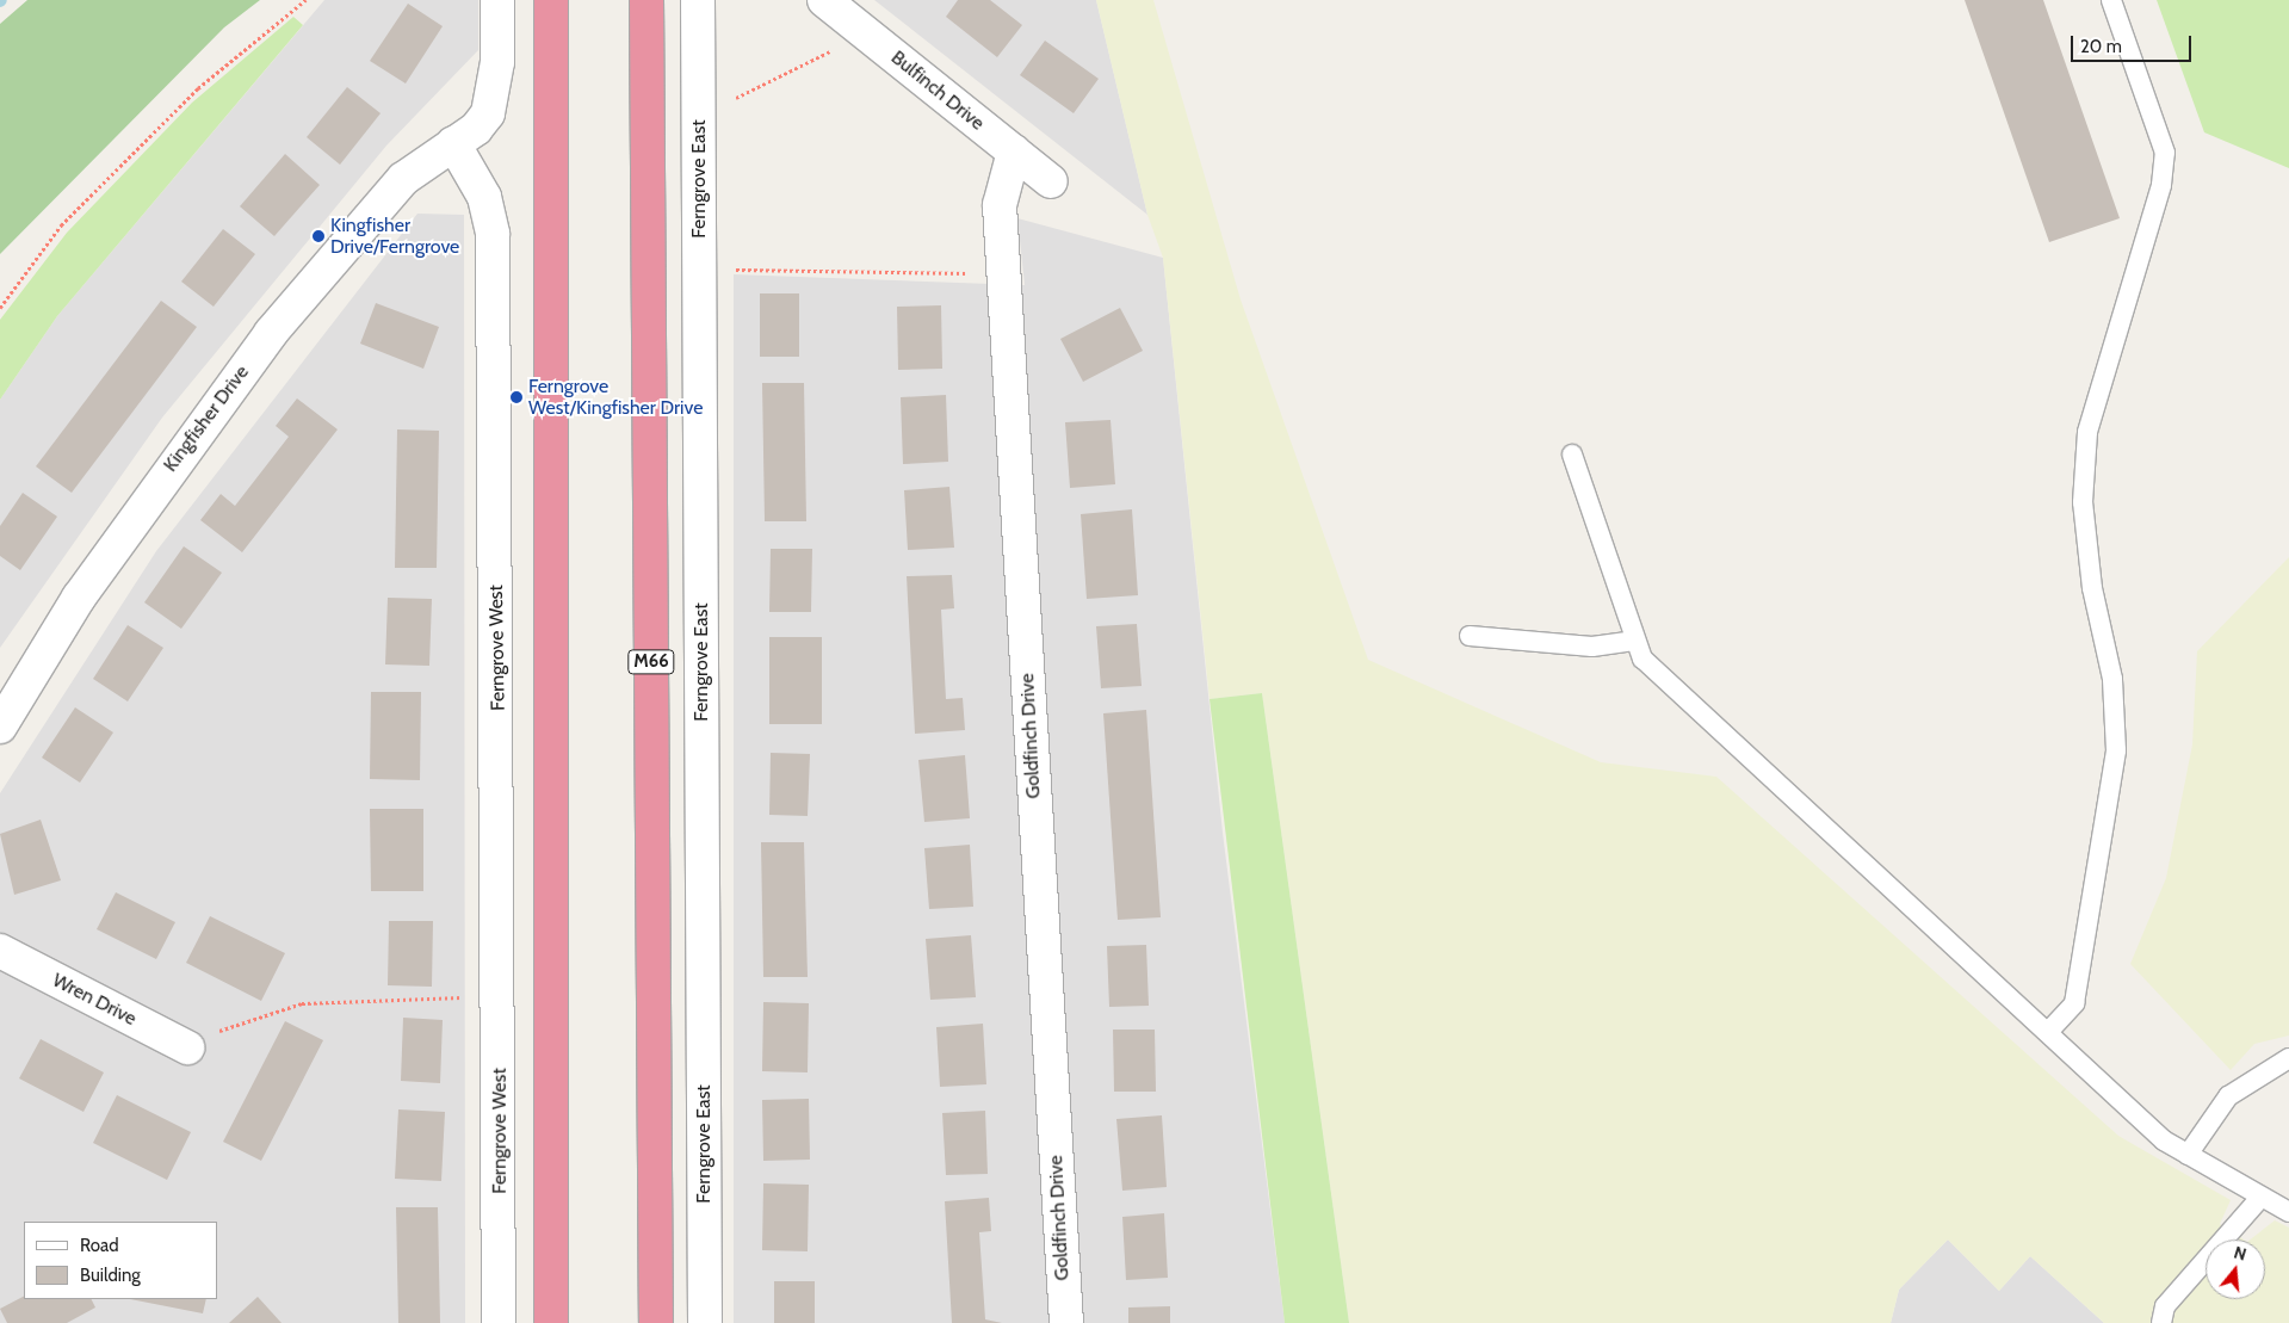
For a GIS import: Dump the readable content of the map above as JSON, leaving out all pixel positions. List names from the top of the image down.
{
  "streets": {
    "highway": ["M66"],
    "street": [
      "Bulfinch Drive",
      "Ferngrove East",
      "Kingfisher Drive",
      "Ferngrove West",
      "Goldfinch Drive",
      "Wren Drive"
    ]
  },
  "crossings": [
    ["Bulfinch Drive", "Goldfinch Drive"],
    ["Kingfisher Drive", "Ferngrove West"]
  ],
  "places": ["Kingfisher Drive/Ferngrove", "Ferngrove West/Kingfisher Drive"],
  "legend": ["Road", "Building"],
  "scale_bar": "20 m",
  "north": "top"
}
